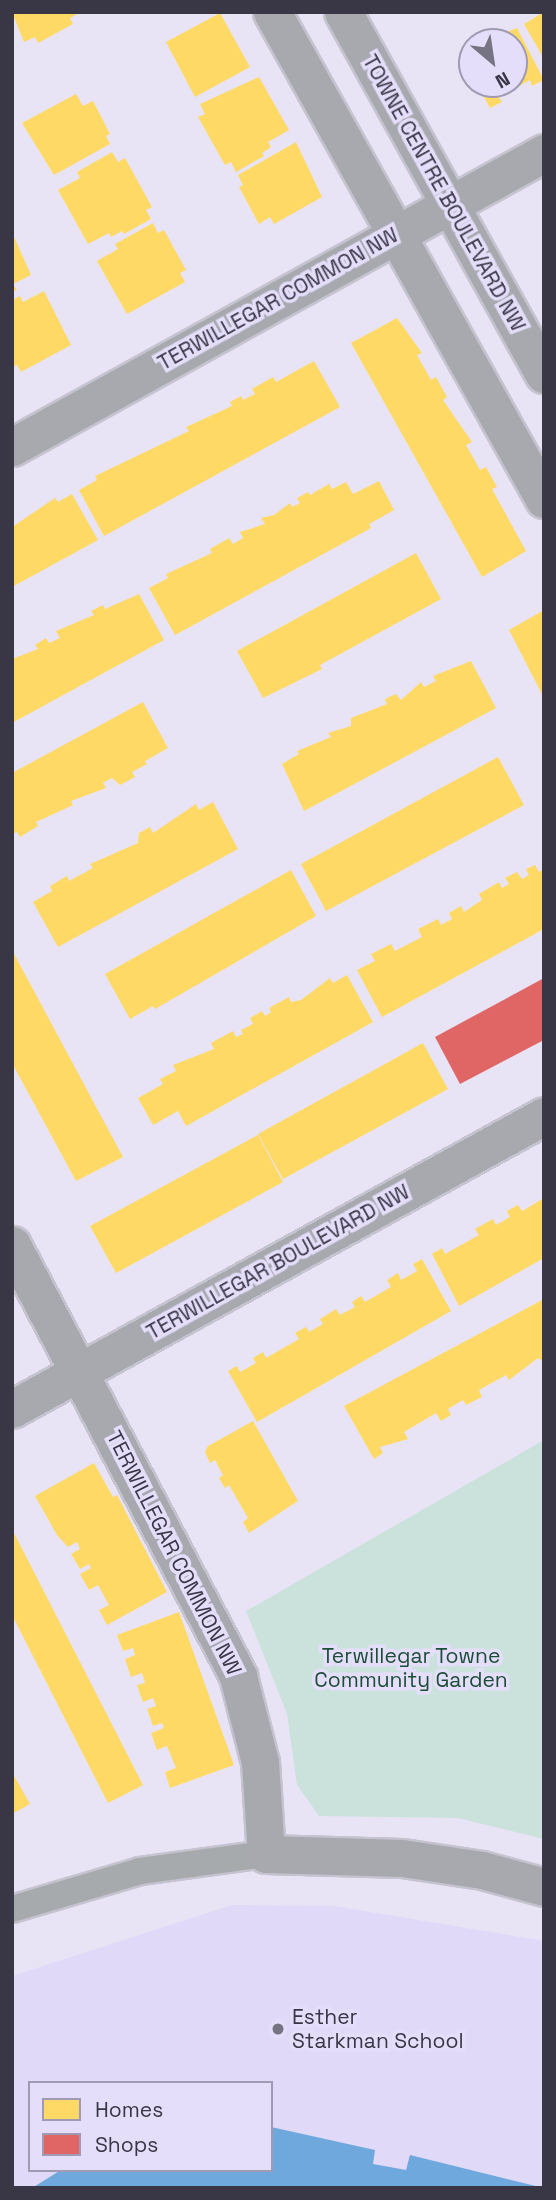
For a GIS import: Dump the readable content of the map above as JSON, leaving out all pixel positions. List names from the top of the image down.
{
  "streets": {
    "street": ["TOWNE CENTRE BOULEVARD NW", "TERWILLEGAR COMMON NW", "TERWILLEGAR BOULEVARD NW"]
  },
  "crossings": [
    ["TOWNE CENTRE BOULEVARD NW", "TERWILLEGAR COMMON NW"],
    ["TERWILLEGAR COMMON NW", "TERWILLEGAR BOULEVARD NW"]
  ],
  "parks": ["Terwillegar Towne Community Garden"],
  "places": ["Esther Starkman School"],
  "legend": ["Homes", "Shops"],
  "north": "bottom right"
}
